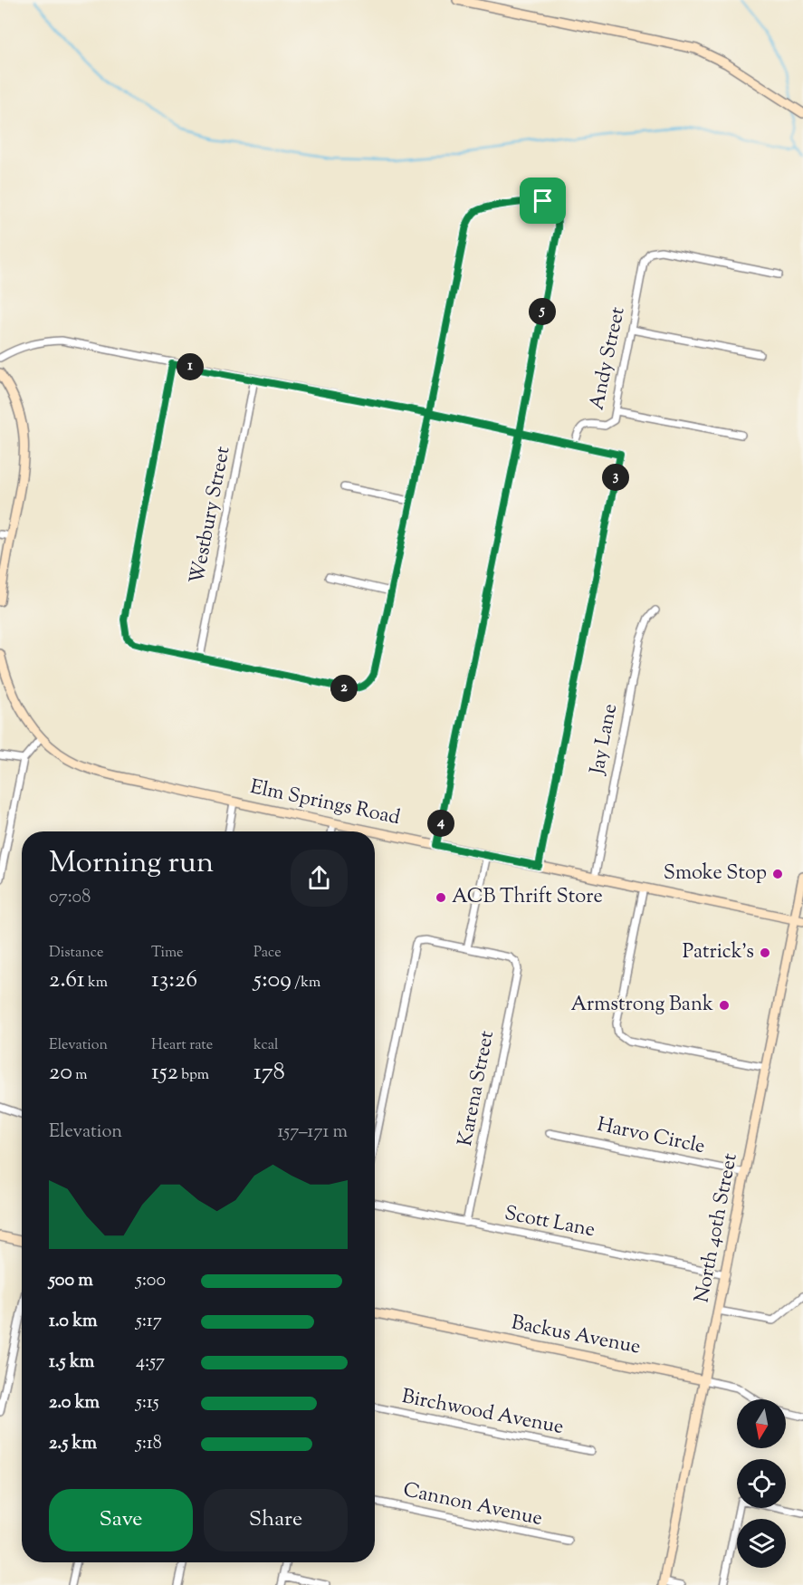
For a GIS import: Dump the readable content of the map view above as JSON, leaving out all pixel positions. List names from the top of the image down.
{
  "streets": {
    "street": [
      "Andy Street",
      "Westbury Street",
      "Jay Lane",
      "Elm Springs Road",
      "Karena Street",
      "Harvo Circle",
      "Scott Lane",
      "North 40th Street",
      "Backus Avenue",
      "Birchwood Avenue",
      "Cannon Avenue"
    ]
  },
  "crossings": [
    ["Jay Lane", "Elm Springs Road"],
    ["Elm Springs Road", "North 40th Street"],
    ["Karena Street", "Scott Lane"],
    ["Harvo Circle", "North 40th Street"],
    ["Scott Lane", "North 40th Street"],
    ["North 40th Street", "Backus Avenue"]
  ],
  "places": [
    "Smoke Stop",
    "ACB Thrift Store",
    "Patrick's",
    "Armstrong Bank"
  ],
  "north": "bottom",
  "page": {
    "pins": [
      "5",
      "1",
      "3",
      "2",
      "4"
    ],
    "heading": ["Morning run", "07:08"],
    "stats": [
      ["Distance", "2.61 km"],
      ["Time", "13:26"],
      ["Pace", "5:09 /km"],
      ["Elevation", "20 m"],
      ["Heart rate", "152 bpm"],
      ["kcal", "178"]
    ],
    "chart": ["Elevation", "157–171 m"],
    "list": [
      {
        "name": "500 m",
        "note": "5:00"
      },
      {
        "name": "1.0 km",
        "note": "5:17"
      },
      {
        "name": "1.5 km",
        "note": "4:57"
      },
      {
        "name": "2.0 km",
        "note": "5:15"
      },
      {
        "name": "2.5 km",
        "note": "5:18"
      }
    ],
    "buttons": ["Save", "Share"]
  }
}
